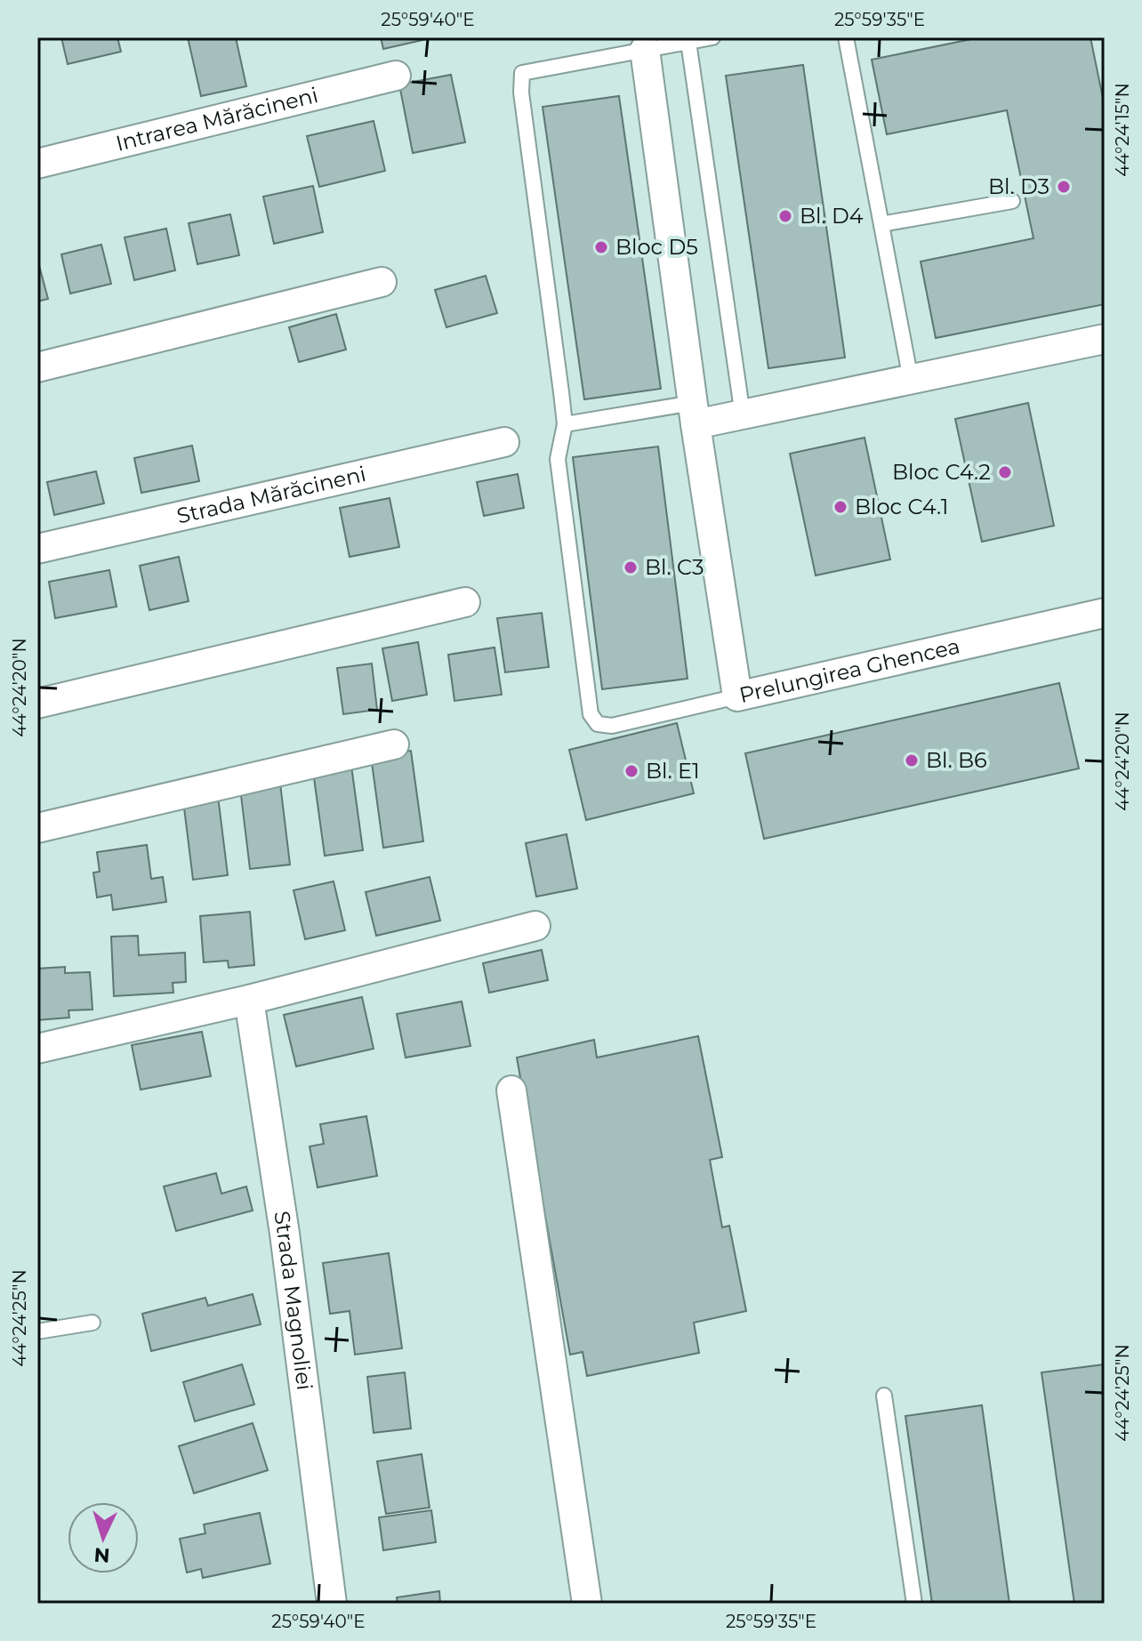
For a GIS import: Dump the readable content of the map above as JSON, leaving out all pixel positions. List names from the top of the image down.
{
  "streets": {
    "street": [
      "Intrarea Mărăcineni",
      "Strada Mărăcineni",
      "Prelungirea Ghencea",
      "Strada Magnoliei"
    ]
  },
  "places": [
    "Bl. D3",
    "Bl. D4",
    "Bloc D5",
    "Bloc C4.2",
    "Bloc C4.1",
    "Bl. C3",
    "Bl. B6",
    "Bl. E1"
  ],
  "north": "bottom",
  "coordinates": [
    "25°59'40\"E",
    "25°59'35\"E",
    "44°24'15\"N",
    "44°24'20\"N",
    "44°24'25\"N"
  ]
}
